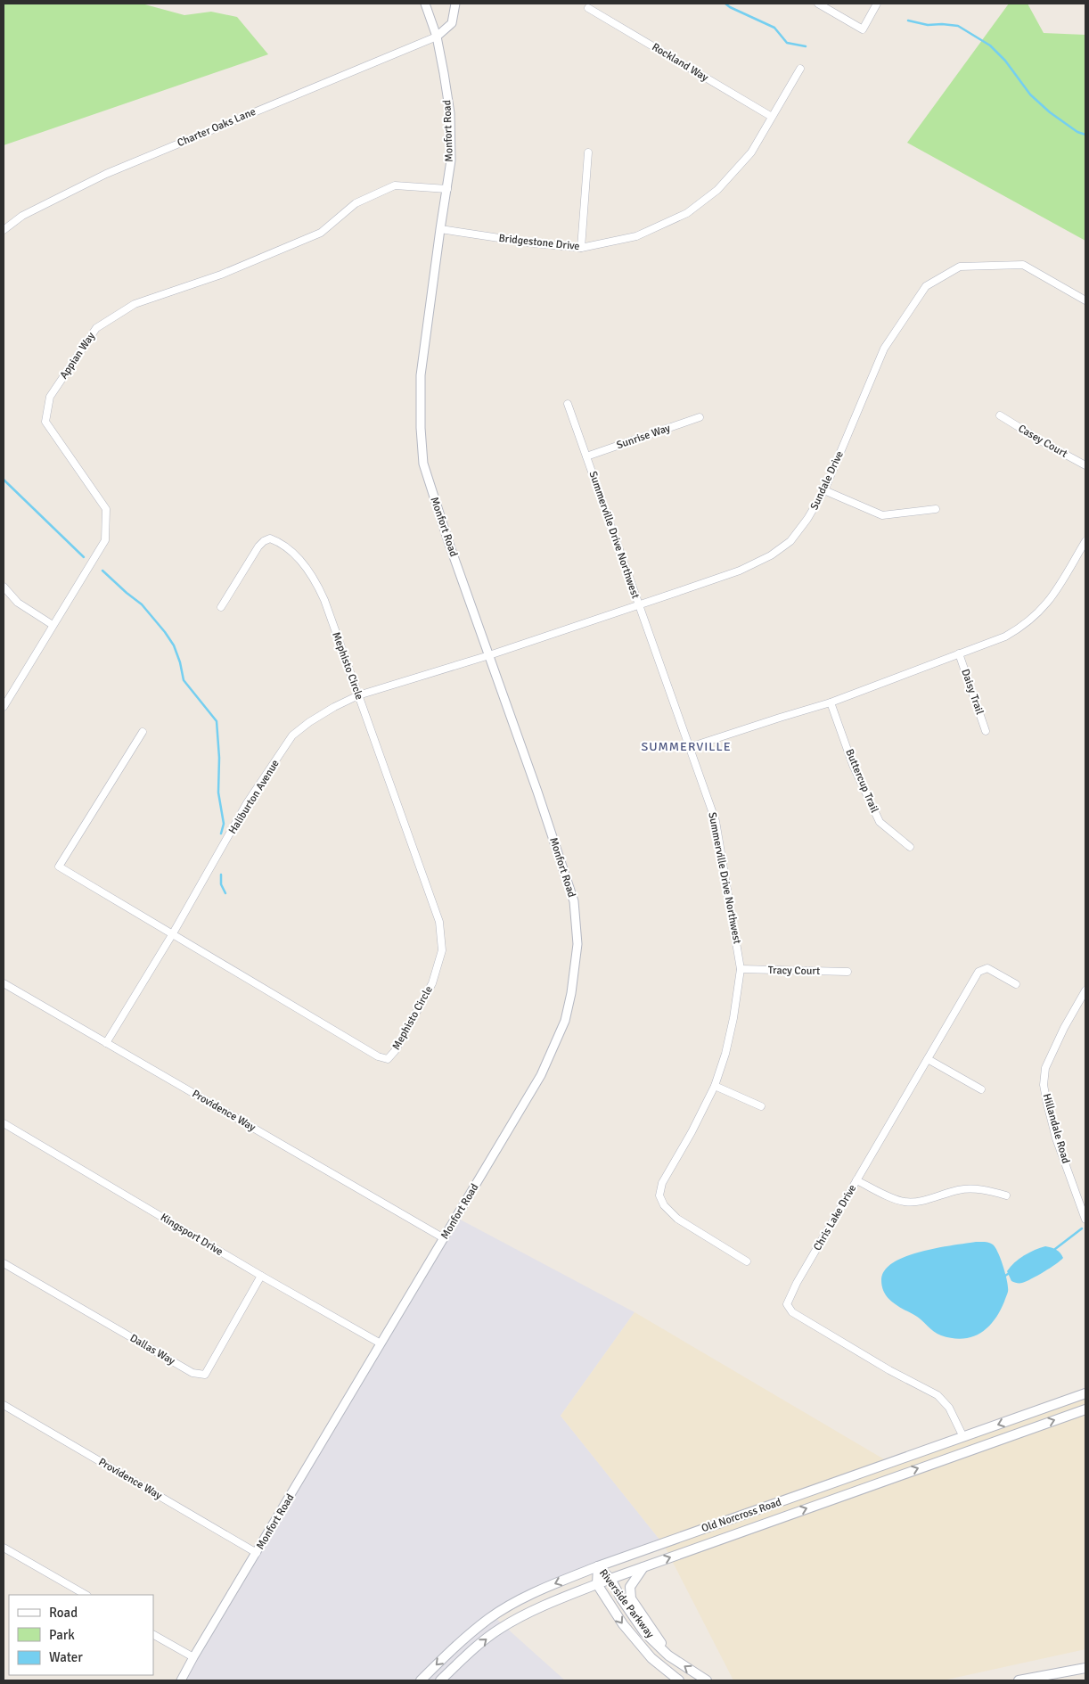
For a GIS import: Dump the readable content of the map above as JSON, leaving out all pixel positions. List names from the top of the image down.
{
  "streets": {
    "main road": ["Old Norcross Road", "Riverside Parkway"],
    "street": [
      "Rockland Way",
      "Charter Oaks Lane",
      "Monfort Road",
      "Bridgestone Drive",
      "Appian Way",
      "Sunrise Way",
      "Casey Court",
      "Sundale Drive",
      "Summerville Drive Northwest",
      "Mephisto Circle",
      "Daisy Trail",
      "Buttercup Trail",
      "Haliburton Avenue",
      "Tracy Court",
      "Providence Way",
      "Hillandale Road",
      "Chris Lake Drive",
      "Kingsport Drive",
      "Dallas Way"
    ]
  },
  "crossings": [
    ["Rockland Way", "Bridgestone Drive"],
    ["Charter Oaks Lane", "Monfort Road"],
    ["Monfort Road", "Bridgestone Drive"],
    ["Monfort Road", "Appian Way"],
    ["Monfort Road", "Sundale Drive"],
    ["Monfort Road", "Haliburton Avenue"],
    ["Monfort Road", "Providence Way"],
    ["Monfort Road", "Kingsport Drive"],
    ["Sunrise Way", "Summerville Drive Northwest"],
    ["Sundale Drive", "Summerville Drive Northwest"],
    ["Sundale Drive", "Haliburton Avenue"],
    ["Summerville Drive Northwest", "Tracy Court"],
    ["Mephisto Circle", "Haliburton Avenue"],
    ["Haliburton Avenue", "Providence Way"],
    ["Chris Lake Drive", "Old Norcross Road"],
    ["Kingsport Drive", "Dallas Way"],
    ["Old Norcross Road", "Riverside Parkway"]
  ],
  "districts": ["SUMMERVILLE"],
  "legend": ["Road", "Park", "Water"]
}
